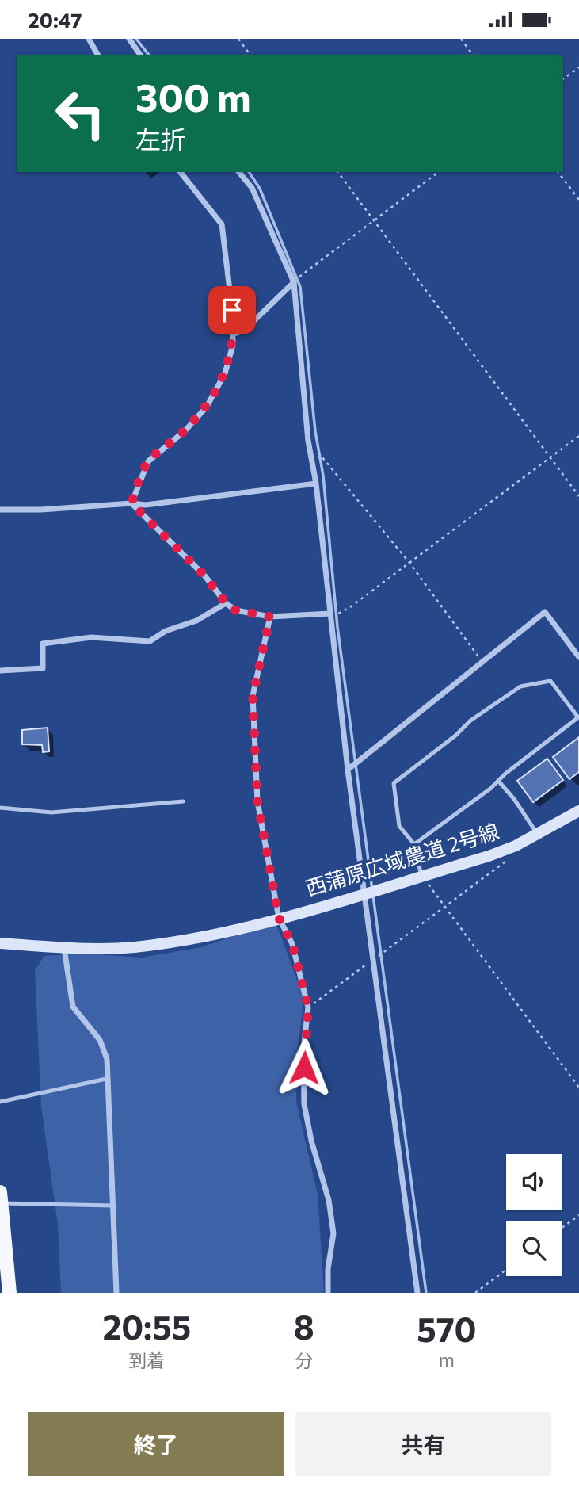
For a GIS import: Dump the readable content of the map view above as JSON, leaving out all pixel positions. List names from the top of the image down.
{
  "streets": {
    "street": ["西蒲原広域農道 2号線"]
  },
  "page": {
    "status": "20:47",
    "turn": ["300 m", "左折"],
    "eta": [
      "20:55",
      "到着",
      "8",
      "分",
      "570",
      "m"
    ],
    "buttons": ["終了", "共有"]
  }
}
